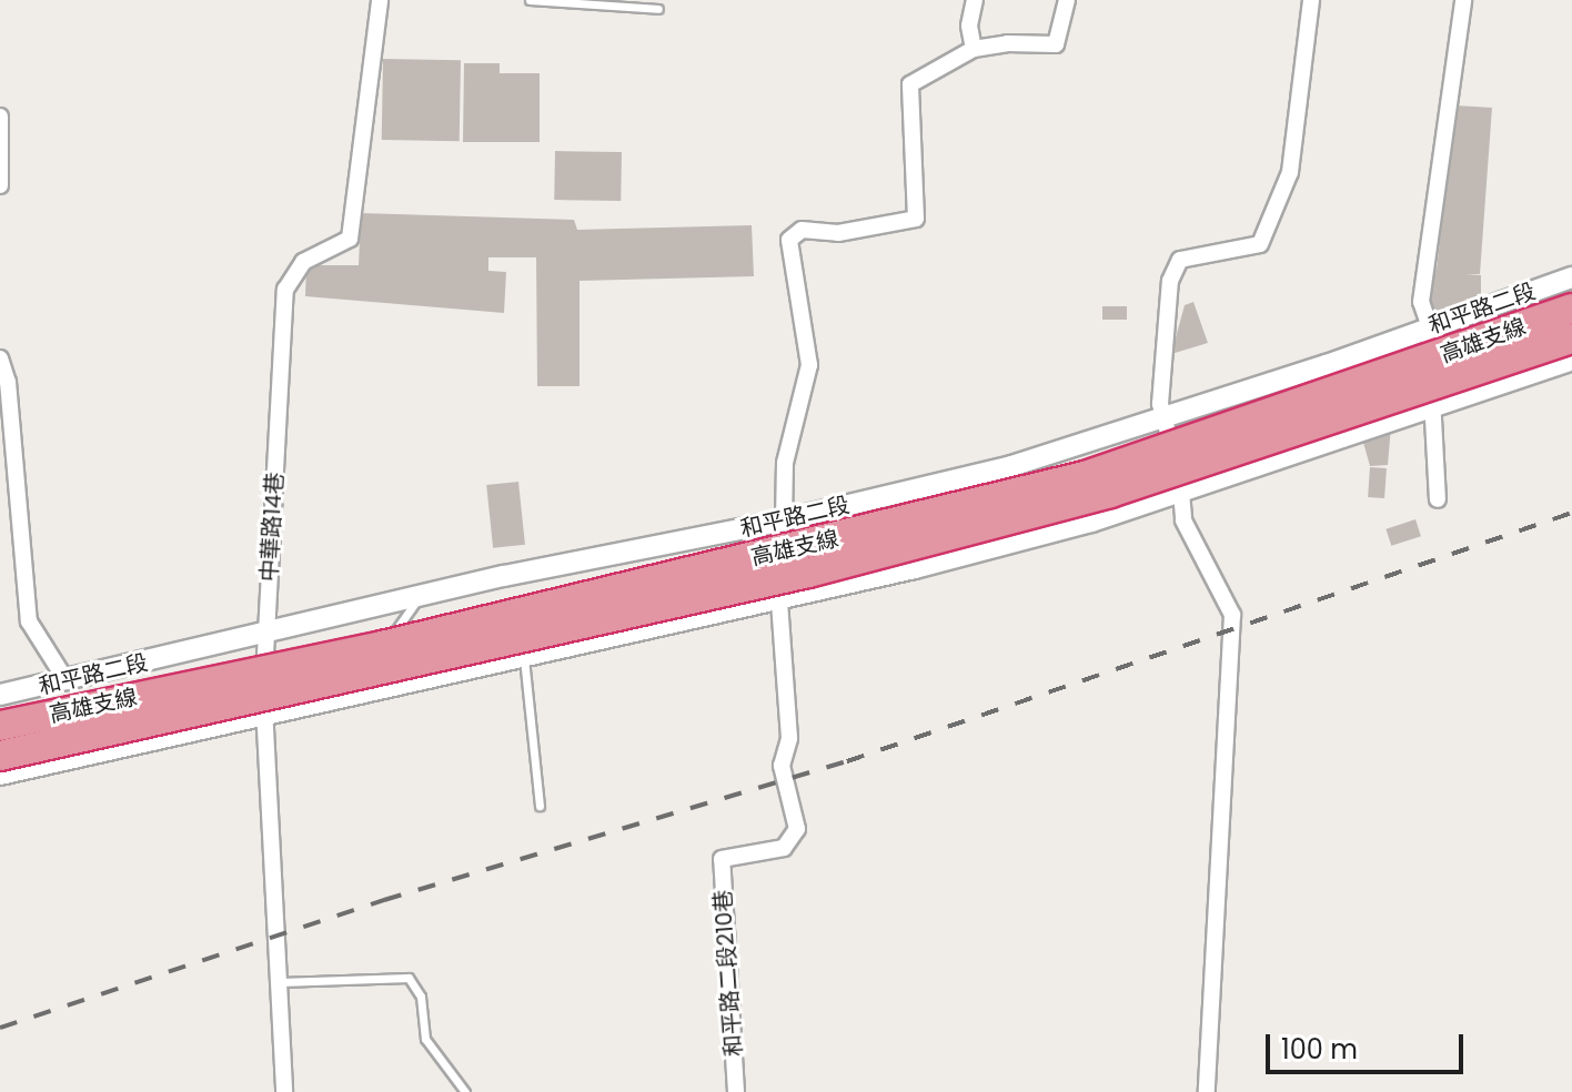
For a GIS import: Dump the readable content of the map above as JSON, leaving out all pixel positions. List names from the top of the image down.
{
  "streets": {
    "highway": ["高雄支線"],
    "street": ["和平路二段", "中華路14巷", "和平路二段210巷"]
  },
  "crossings": [
    ["和平路二段", "中華路14巷"]
  ],
  "scale_bar": "100 m"
}
